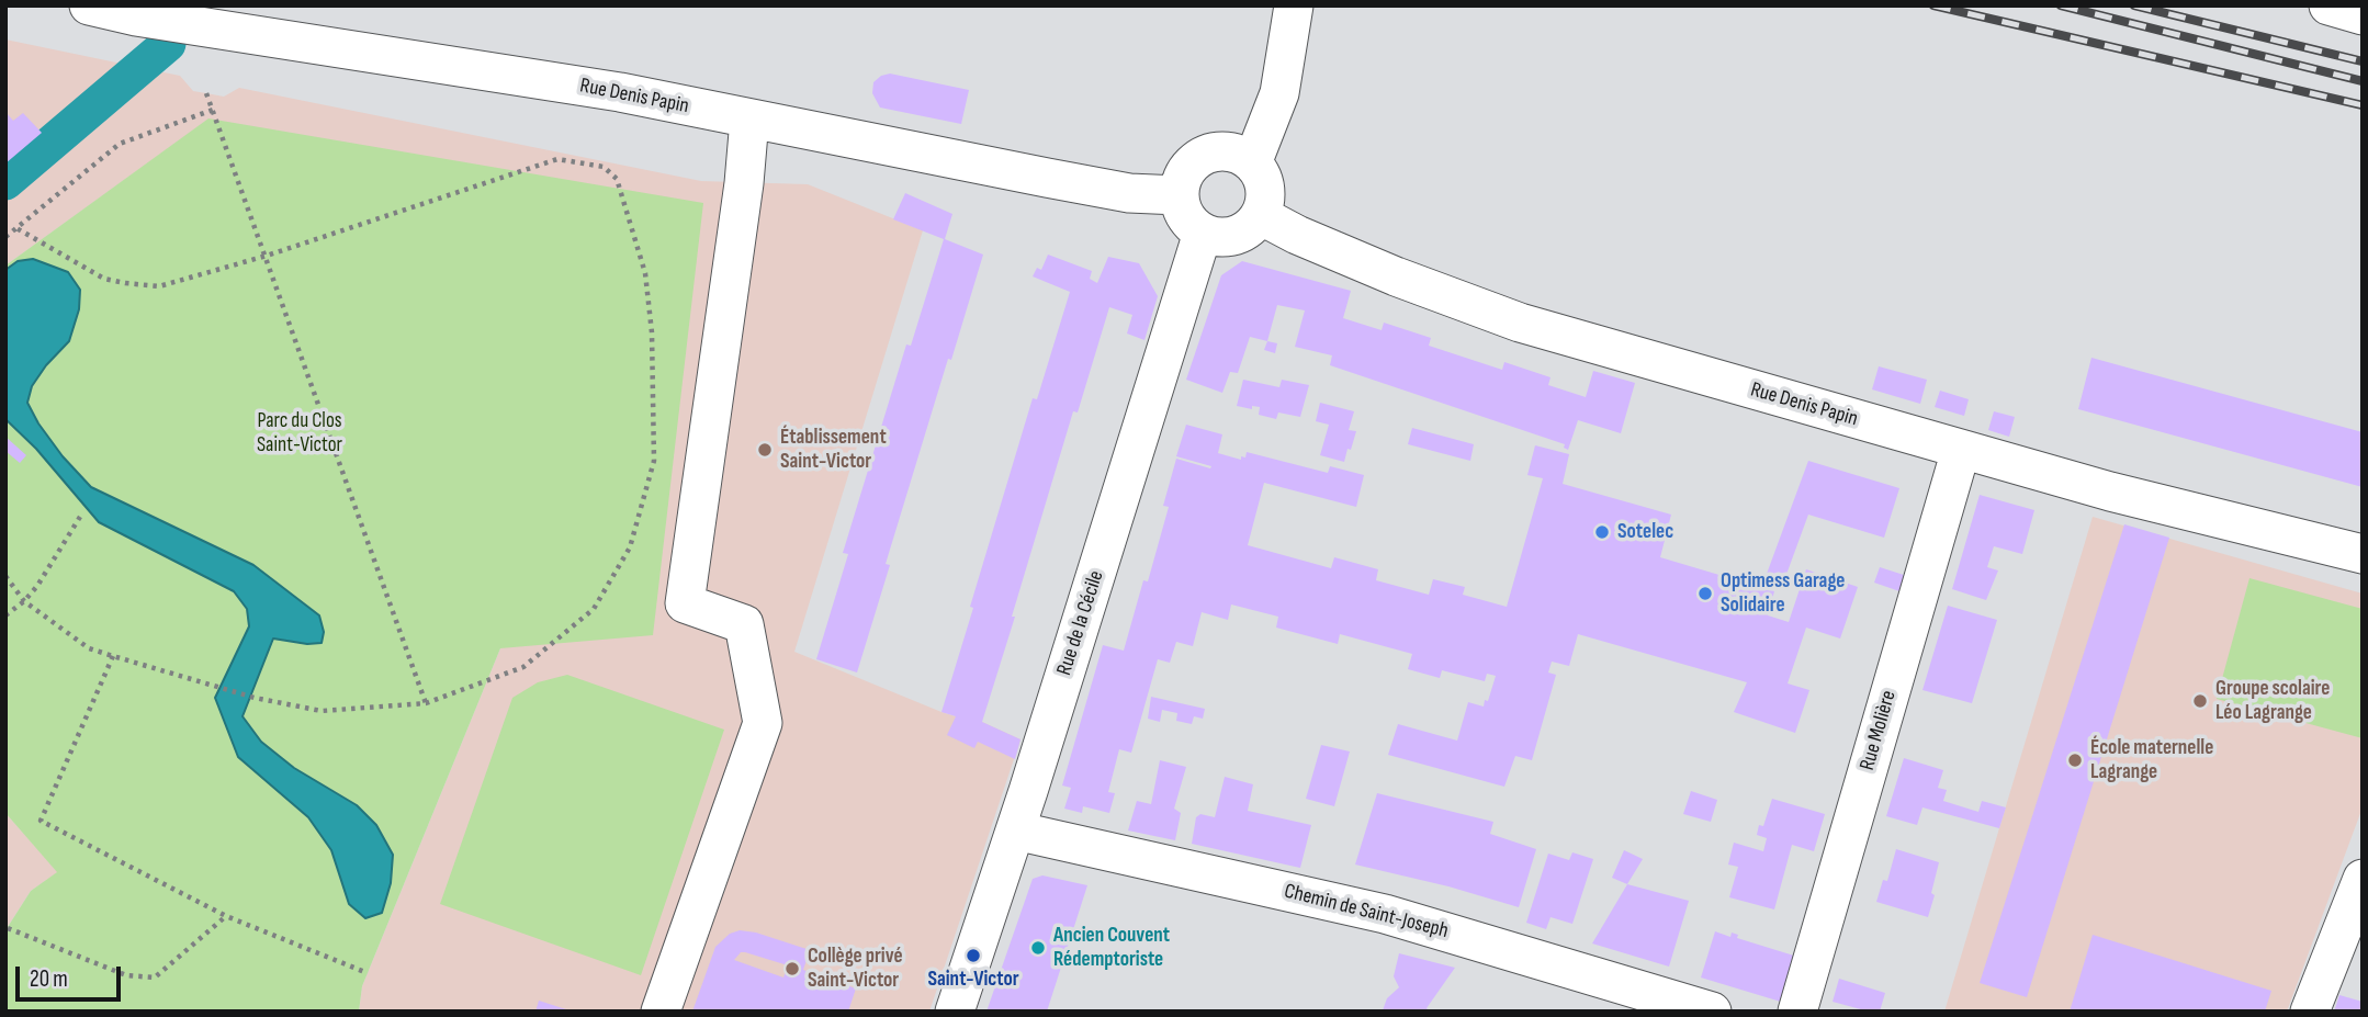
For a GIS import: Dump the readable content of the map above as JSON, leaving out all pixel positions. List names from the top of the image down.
{
  "streets": {
    "street": [
      "Rue Denis Papin",
      "Rue de la Cécile",
      "Rue Molière",
      "Chemin de Saint-Joseph"
    ]
  },
  "crossings": [
    ["Rue Denis Papin", "Rue de la Cécile"],
    ["Rue Denis Papin", "Rue Molière"],
    ["Rue de la Cécile", "Chemin de Saint-Joseph"]
  ],
  "parks": ["Parc du Clos Saint-Victor"],
  "places": [
    "Établissement Saint-Victor",
    "Sotelec",
    "Optimess Garage Solidaire",
    "Groupe scolaire Léo Lagrange",
    "École maternelle Lagrange",
    "Ancien Couvent Rédemptoriste",
    "Saint-Victor",
    "Collège privé Saint-Victor"
  ],
  "scale_bar": "20 m"
}
